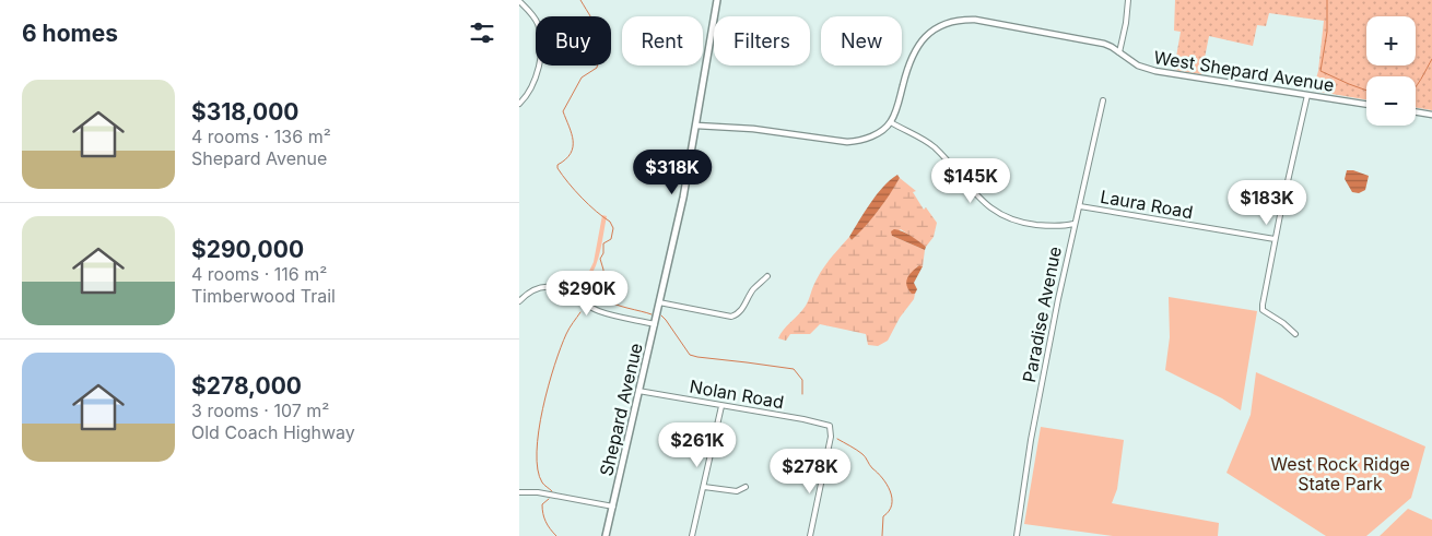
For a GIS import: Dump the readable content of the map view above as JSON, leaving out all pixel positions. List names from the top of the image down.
{
  "streets": {
    "main road": ["Shepard Avenue"],
    "street": [
      "West Shepard Avenue",
      "Laura Road",
      "Paradise Avenue",
      "Nolan Road"
    ]
  },
  "crossings": [
    ["Laura Road", "Paradise Avenue"],
    ["Nolan Road", "Shepard Avenue"]
  ],
  "parks": ["West Rock Ridge State Park"],
  "page": {
    "heading": "6 homes",
    "map_buttons": ["+", "−"],
    "chip": [
      "Buy",
      "Rent",
      "Filters",
      "New"
    ],
    "list": [
      {
        "name": "$318,000",
        "note": "4 rooms · 136 m² · Shepard Avenue"
      },
      {
        "name": "$290,000",
        "note": "4 rooms · 116 m² · Timberwood Trail"
      },
      {
        "name": "$278,000",
        "note": "3 rooms · 107 m² · Old Coach Highway"
      }
    ],
    "price": [
      "$318K",
      "$145K",
      "$183K",
      "$290K",
      "$261K",
      "$278K"
    ]
  }
}
